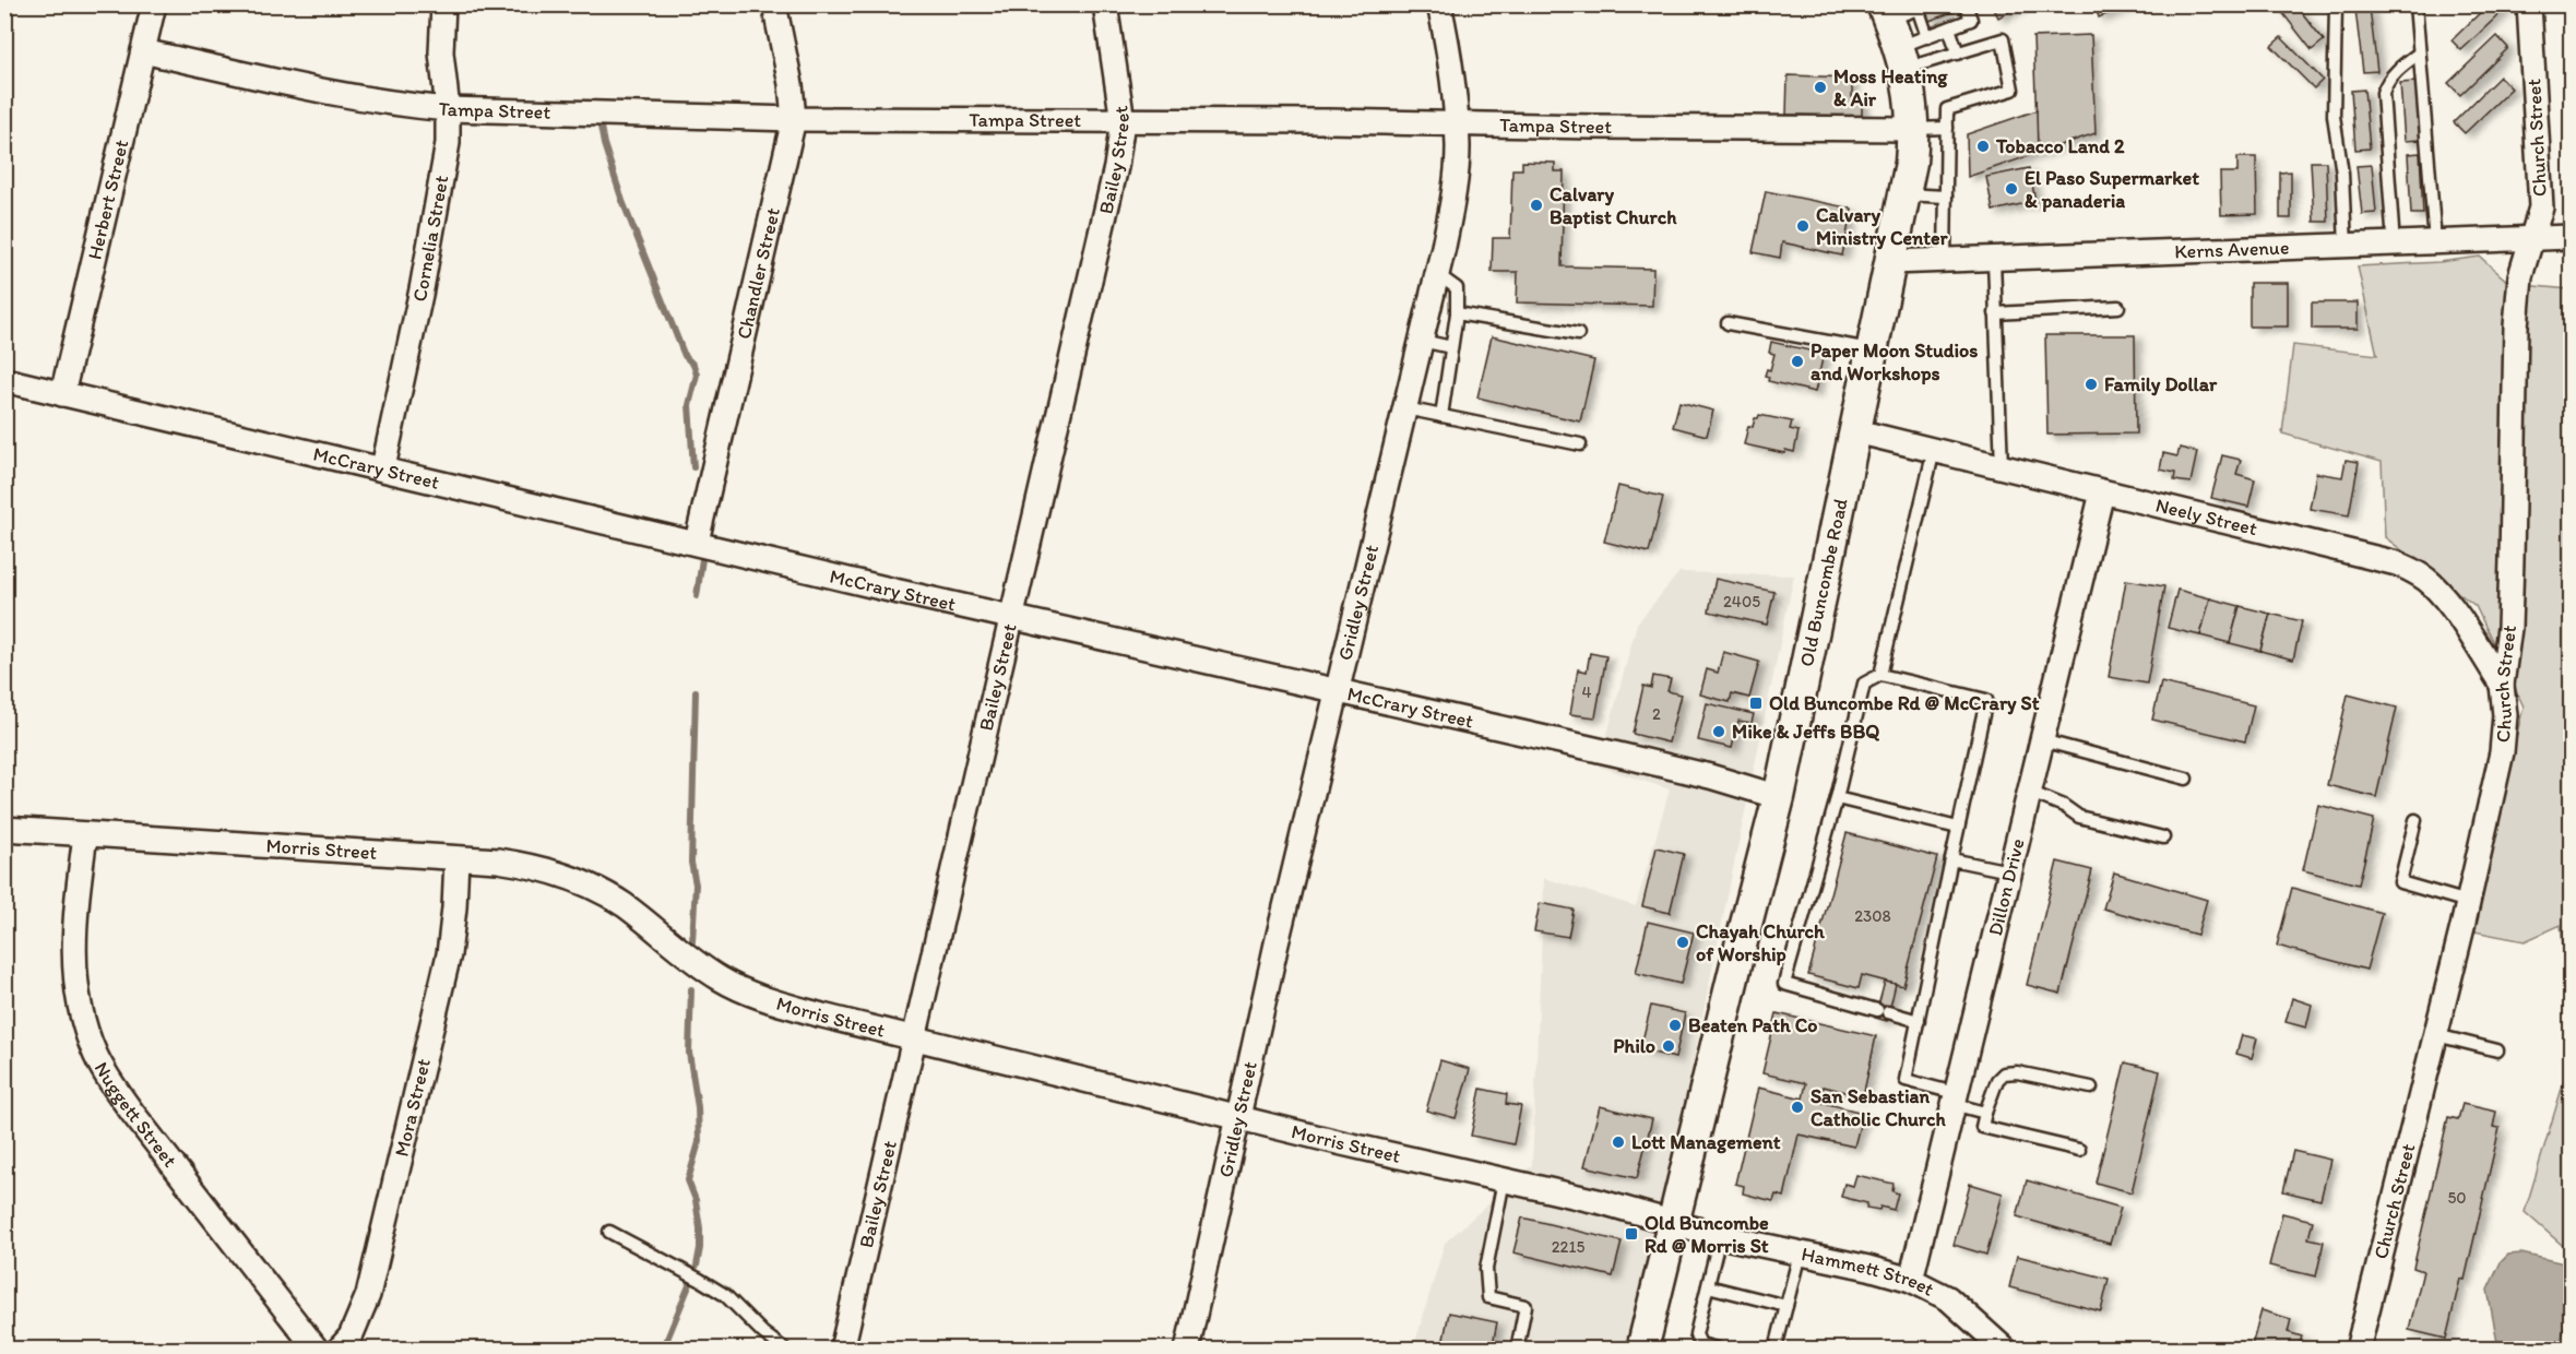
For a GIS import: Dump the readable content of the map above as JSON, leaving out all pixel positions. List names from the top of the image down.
{
  "streets": {
    "street": [
      "Tampa Street",
      "Church Street",
      "Bailey Street",
      "Herbert Street",
      "Cornelia Street",
      "Kerns Avenue",
      "Chandler Street",
      "McCrary Street",
      "Neely Street",
      "Old Buncombe Road",
      "Gridley Street",
      "Morris Street",
      "Dillon Drive",
      "Mora Street",
      "Nuggett Street",
      "Hammett Street"
    ]
  },
  "crossings": [
    ["Tampa Street", "Bailey Street"],
    ["Tampa Street", "Herbert Street"],
    ["Tampa Street", "Cornelia Street"],
    ["Tampa Street", "Chandler Street"],
    ["Tampa Street", "Old Buncombe Road"],
    ["Tampa Street", "Gridley Street"],
    ["Church Street", "Kerns Avenue"],
    ["Church Street", "Neely Street"],
    ["Bailey Street", "McCrary Street"],
    ["Bailey Street", "Morris Street"],
    ["Herbert Street", "McCrary Street"],
    ["Cornelia Street", "McCrary Street"],
    ["Kerns Avenue", "Old Buncombe Road"],
    ["Chandler Street", "McCrary Street"],
    ["McCrary Street", "Old Buncombe Road"],
    ["McCrary Street", "Gridley Street"],
    ["Neely Street", "Old Buncombe Road"],
    ["Neely Street", "Dillon Drive"],
    ["Old Buncombe Road", "Morris Street"],
    ["Old Buncombe Road", "Hammett Street"],
    ["Gridley Street", "Morris Street"],
    ["Morris Street", "Mora Street"],
    ["Morris Street", "Nuggett Street"],
    ["Morris Street", "Hammett Street"],
    ["Dillon Drive", "Hammett Street"]
  ],
  "places": {
    "other": [
      "Moss Heating & Air",
      "Tobacco Land 2",
      "El Paso Supermarket & panaderia",
      "Calvary Baptist Church",
      "Calvary Ministry Center",
      "Paper Moon Studios and Workshops",
      "Family Dollar",
      "Mike & Jeffs BBQ",
      "Chayah Church of Worship",
      "Beaten Path Co",
      "Philo",
      "San Sebastian Catholic Church",
      "Lott Management"
    ],
    "transit": ["Old Buncombe Rd @ McCrary St", "Old Buncombe Rd @ Morris St"]
  },
  "house_numbers": [
    "2405",
    "4",
    "2",
    "2308",
    "50",
    "2215"
  ]
}
